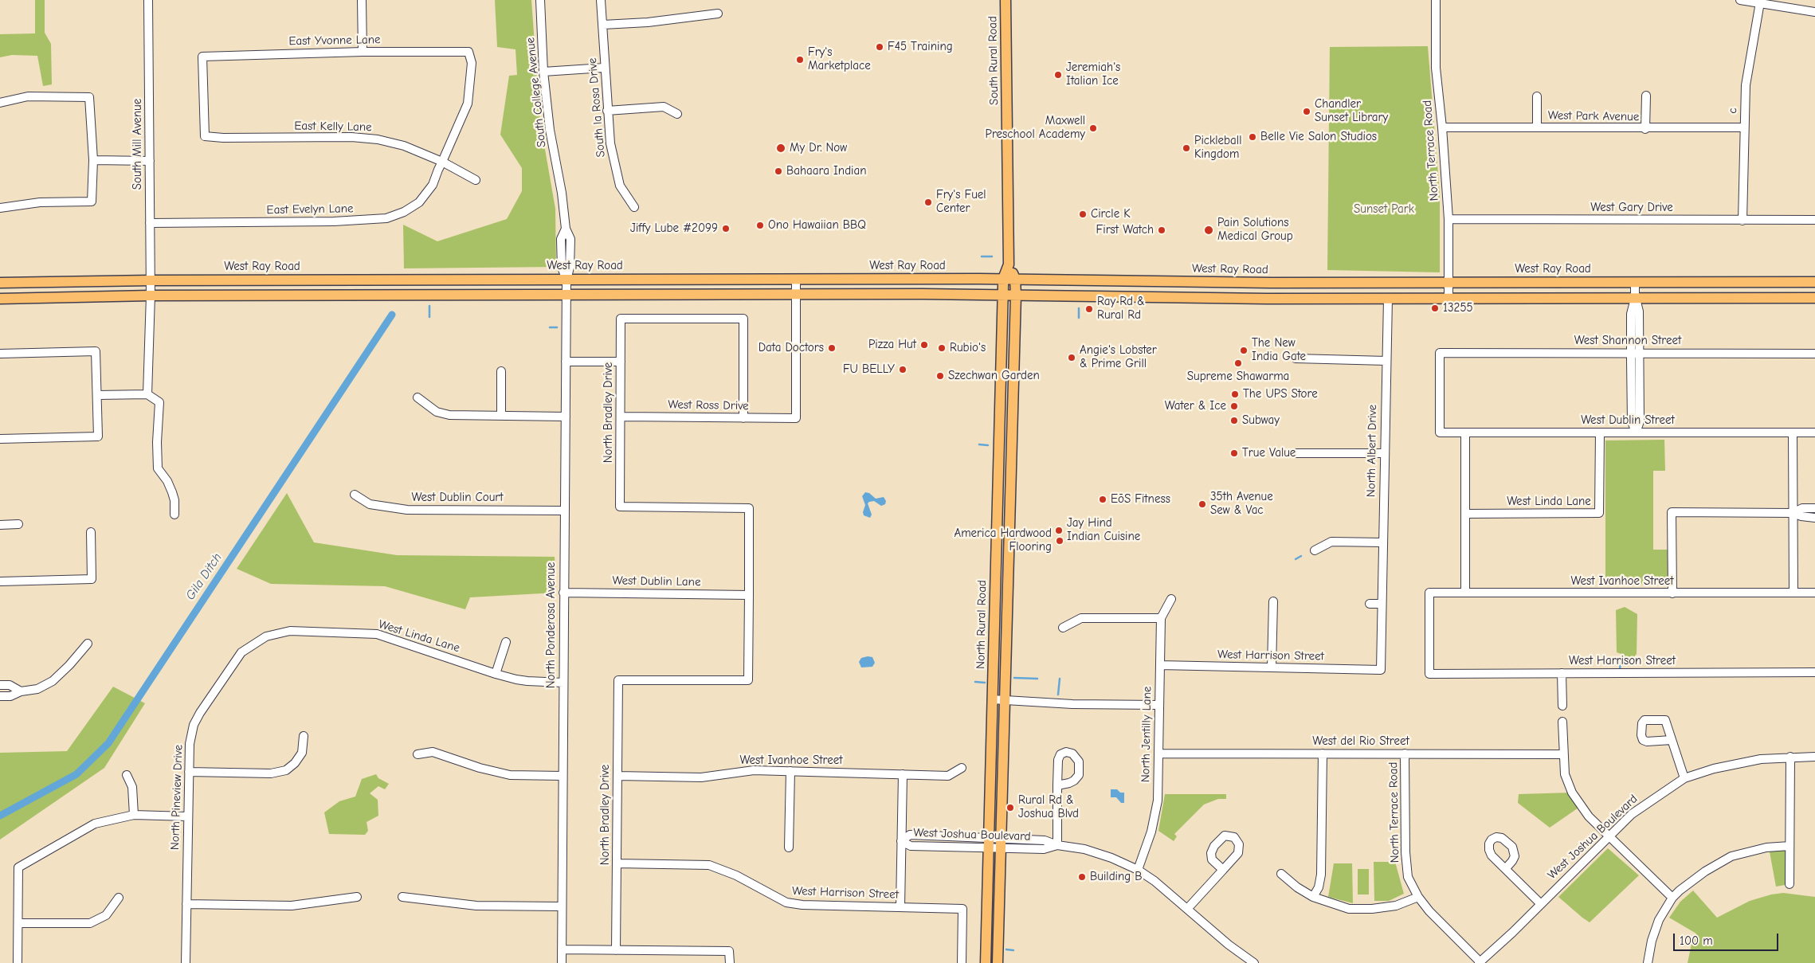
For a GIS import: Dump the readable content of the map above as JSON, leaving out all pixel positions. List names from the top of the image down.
{
  "streets": {
    "main road": ["South Rural Road", "West Ray Road", "North Rural Road"],
    "street": [
      "East Yvonne Lane",
      "South College Avenue",
      "South la Rosa Drive",
      "c",
      "West Park Avenue",
      "East Kelly Lane",
      "South Mill Avenue",
      "North Terrace Road",
      "West Gary Drive",
      "East Evelyn Lane",
      "West Shannon Street",
      "West Ross Drive",
      "North Bradley Drive",
      "West Dublin Street",
      "North Albert Drive",
      "West Dublin Court",
      "West Linda Lane",
      "West Dublin Lane",
      "West Ivanhoe Street",
      "North Ponderosa Avenue",
      "West Harrison Street",
      "North Jentilly Lane",
      "West del Rio Street",
      "North Pineview Drive",
      "West Joshua Boulevard"
    ]
  },
  "crossings": [
    ["East Yvonne Lane", "East Kelly Lane"],
    ["East Yvonne Lane", "East Evelyn Lane"],
    ["South Rural Road", "West Ray Road"],
    ["South Rural Road", "North Rural Road"],
    ["South College Avenue", "West Ray Road"],
    ["South College Avenue", "North Ponderosa Avenue"],
    ["c", "West Park Avenue"],
    ["c", "West Gary Drive"],
    ["West Park Avenue", "North Terrace Road"],
    ["East Kelly Lane", "East Evelyn Lane"],
    ["South Mill Avenue", "East Evelyn Lane"],
    ["South Mill Avenue", "West Ray Road"],
    ["North Terrace Road", "West Gary Drive"],
    ["North Terrace Road", "West Ray Road"],
    ["North Terrace Road", "West del Rio Street"],
    ["North Terrace Road", "West Joshua Boulevard"],
    ["West Ray Road", "West Ross Drive"],
    ["West Ray Road", "North Albert Drive"],
    ["West Ray Road", "North Rural Road"],
    ["West Ray Road", "North Ponderosa Avenue"],
    ["West Shannon Street", "West Dublin Street"],
    ["West Ross Drive", "North Bradley Drive"],
    ["North Bradley Drive", "West Dublin Lane"],
    ["North Bradley Drive", "West Ivanhoe Street"],
    ["North Bradley Drive", "West Harrison Street"],
    ["West Dublin Street", "West Linda Lane"],
    ["North Albert Drive", "West Harrison Street"],
    ["West Dublin Court", "North Ponderosa Avenue"],
    ["West Linda Lane", "North Ponderosa Avenue"],
    ["West Linda Lane", "North Pineview Drive"],
    ["West Dublin Lane", "North Ponderosa Avenue"],
    ["West Ivanhoe Street", "West Harrison Street"],
    ["North Rural Road", "West Joshua Boulevard"],
    ["West Harrison Street", "North Jentilly Lane"],
    ["North Jentilly Lane", "West del Rio Street"],
    ["North Jentilly Lane", "West Joshua Boulevard"]
  ],
  "water": ["Gila Ditch"],
  "parks": ["Sunset Park"],
  "places": [
    "F45 Training",
    "Fry's Marketplace",
    "Jeremiah's Italian Ice",
    "Chandler Sunset Library",
    "Maxwell Preschool Academy",
    "Belle Vie Salon Studios",
    "My Dr. Now",
    "Pickleball Kingdom",
    "Bahaara Indian",
    "Fry's Fuel Center",
    "Circle K",
    "Ono Hawaiian BBQ",
    "Jiffy Lube #2099",
    "First Watch",
    "Pain Solutions Medical Group",
    "13255",
    "Ray Rd & Rural Rd",
    "Pizza Hut",
    "Data Doctors",
    "Rubio's",
    "The New India Gate",
    "Angie's Lobster & Prime Grill",
    "Supreme Shawarma",
    "FU BELLY",
    "Szechwan Garden",
    "The UPS Store",
    "Water & Ice",
    "Subway",
    "True Value",
    "EōS Fitness",
    "35th Avenue Sew & Vac",
    "Jay Hind Indian Cuisine",
    "America Hardwood Flooring",
    "Rural Rd & Joshua Blvd",
    "Building B"
  ],
  "scale_bar": "100 m"
}
